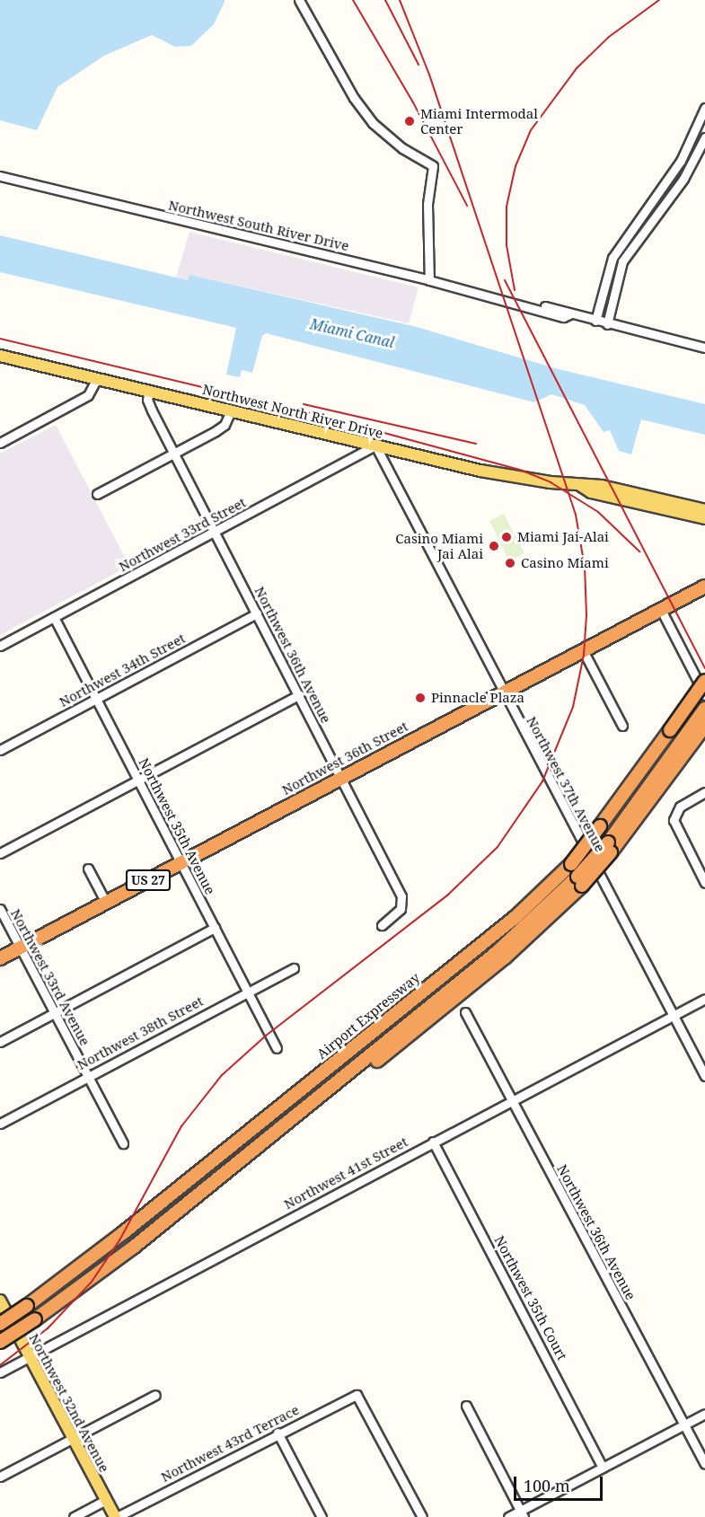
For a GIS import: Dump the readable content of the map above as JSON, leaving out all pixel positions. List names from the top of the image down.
{
  "streets": {
    "highway": ["Northwest 36th Street", "US 27", "Airport Expressway"],
    "main road": ["Northwest North River Drive", "Northwest 32nd Avenue"],
    "street": [
      "Northwest South River Drive",
      "Northwest 33rd Street",
      "Northwest 36th Avenue",
      "Northwest 34th Street",
      "Northwest 37th Avenue",
      "Northwest 35th Avenue",
      "Northwest 33rd Avenue",
      "Northwest 38th Street",
      "Northwest 41st Street",
      "Northwest 35th Court",
      "Northwest 43rd Terrace"
    ]
  },
  "crossings": [
    ["Northwest North River Drive", "Northwest 33rd Street"],
    ["Northwest North River Drive", "Northwest 36th Avenue"],
    ["Northwest North River Drive", "Northwest 37th Avenue"],
    ["Northwest 33rd Street", "Northwest 36th Avenue"],
    ["Northwest 33rd Street", "Northwest 37th Avenue"],
    ["Northwest 33rd Street", "Northwest 35th Avenue"],
    ["Northwest 36th Avenue", "Northwest 34th Street"],
    ["Northwest 36th Avenue", "Northwest 36th Street"],
    ["Northwest 36th Avenue", "Northwest 41st Street"],
    ["Northwest 34th Street", "Northwest 35th Avenue"],
    ["Northwest 36th Street", "Northwest 37th Avenue"],
    ["Northwest 36th Street", "Northwest 35th Avenue"],
    ["Northwest 36th Street", "Northwest 33rd Avenue"],
    ["Northwest 37th Avenue", "Northwest 41st Street"],
    ["Northwest 35th Avenue", "Northwest 38th Street"],
    ["Northwest 33rd Avenue", "Northwest 38th Street"],
    ["Northwest 41st Street", "Northwest 35th Court"],
    ["Northwest 41st Street", "Northwest 32nd Avenue"],
    ["Northwest 32nd Avenue", "Northwest 43rd Terrace"]
  ],
  "water": ["Miami Canal"],
  "places": [
    "Miami Intermodal Center",
    "Miami Jai-Alai",
    "Casino Miami Jai Alai",
    "Casino Miami",
    "Pinnacle Plaza"
  ],
  "scale_bar": "100 m"
}
